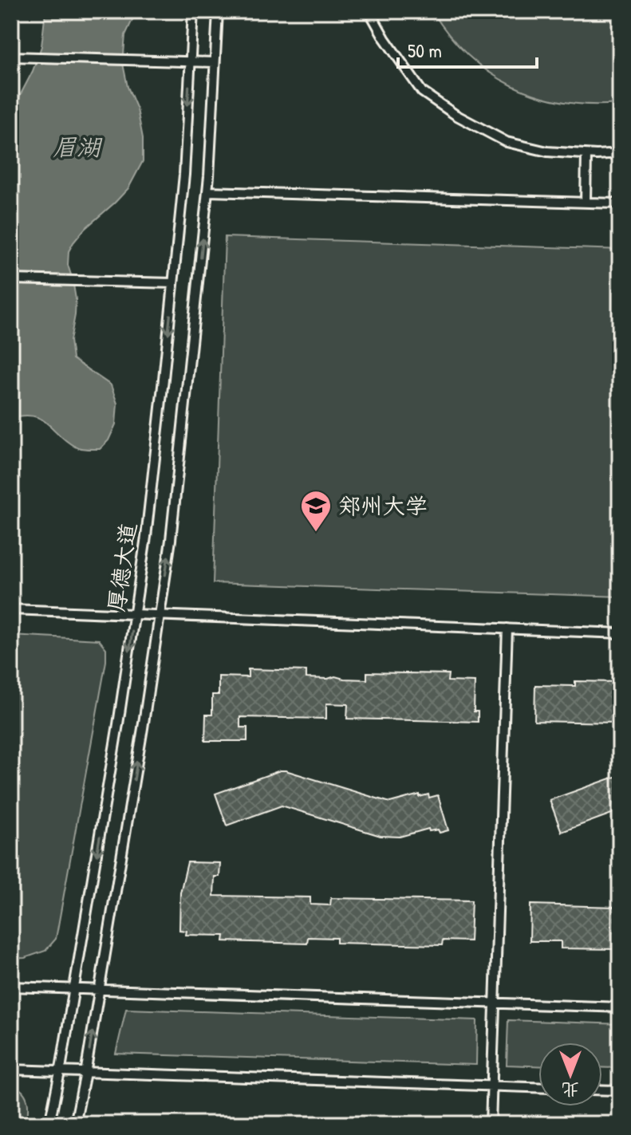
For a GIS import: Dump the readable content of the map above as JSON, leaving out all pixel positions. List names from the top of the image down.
{
  "streets": {
    "lane": ["厚德大道"]
  },
  "water": ["眉湖"],
  "places": {
    "school or university": ["郑州大学"]
  },
  "scale_bar": "50 m",
  "north": "bottom"
}
